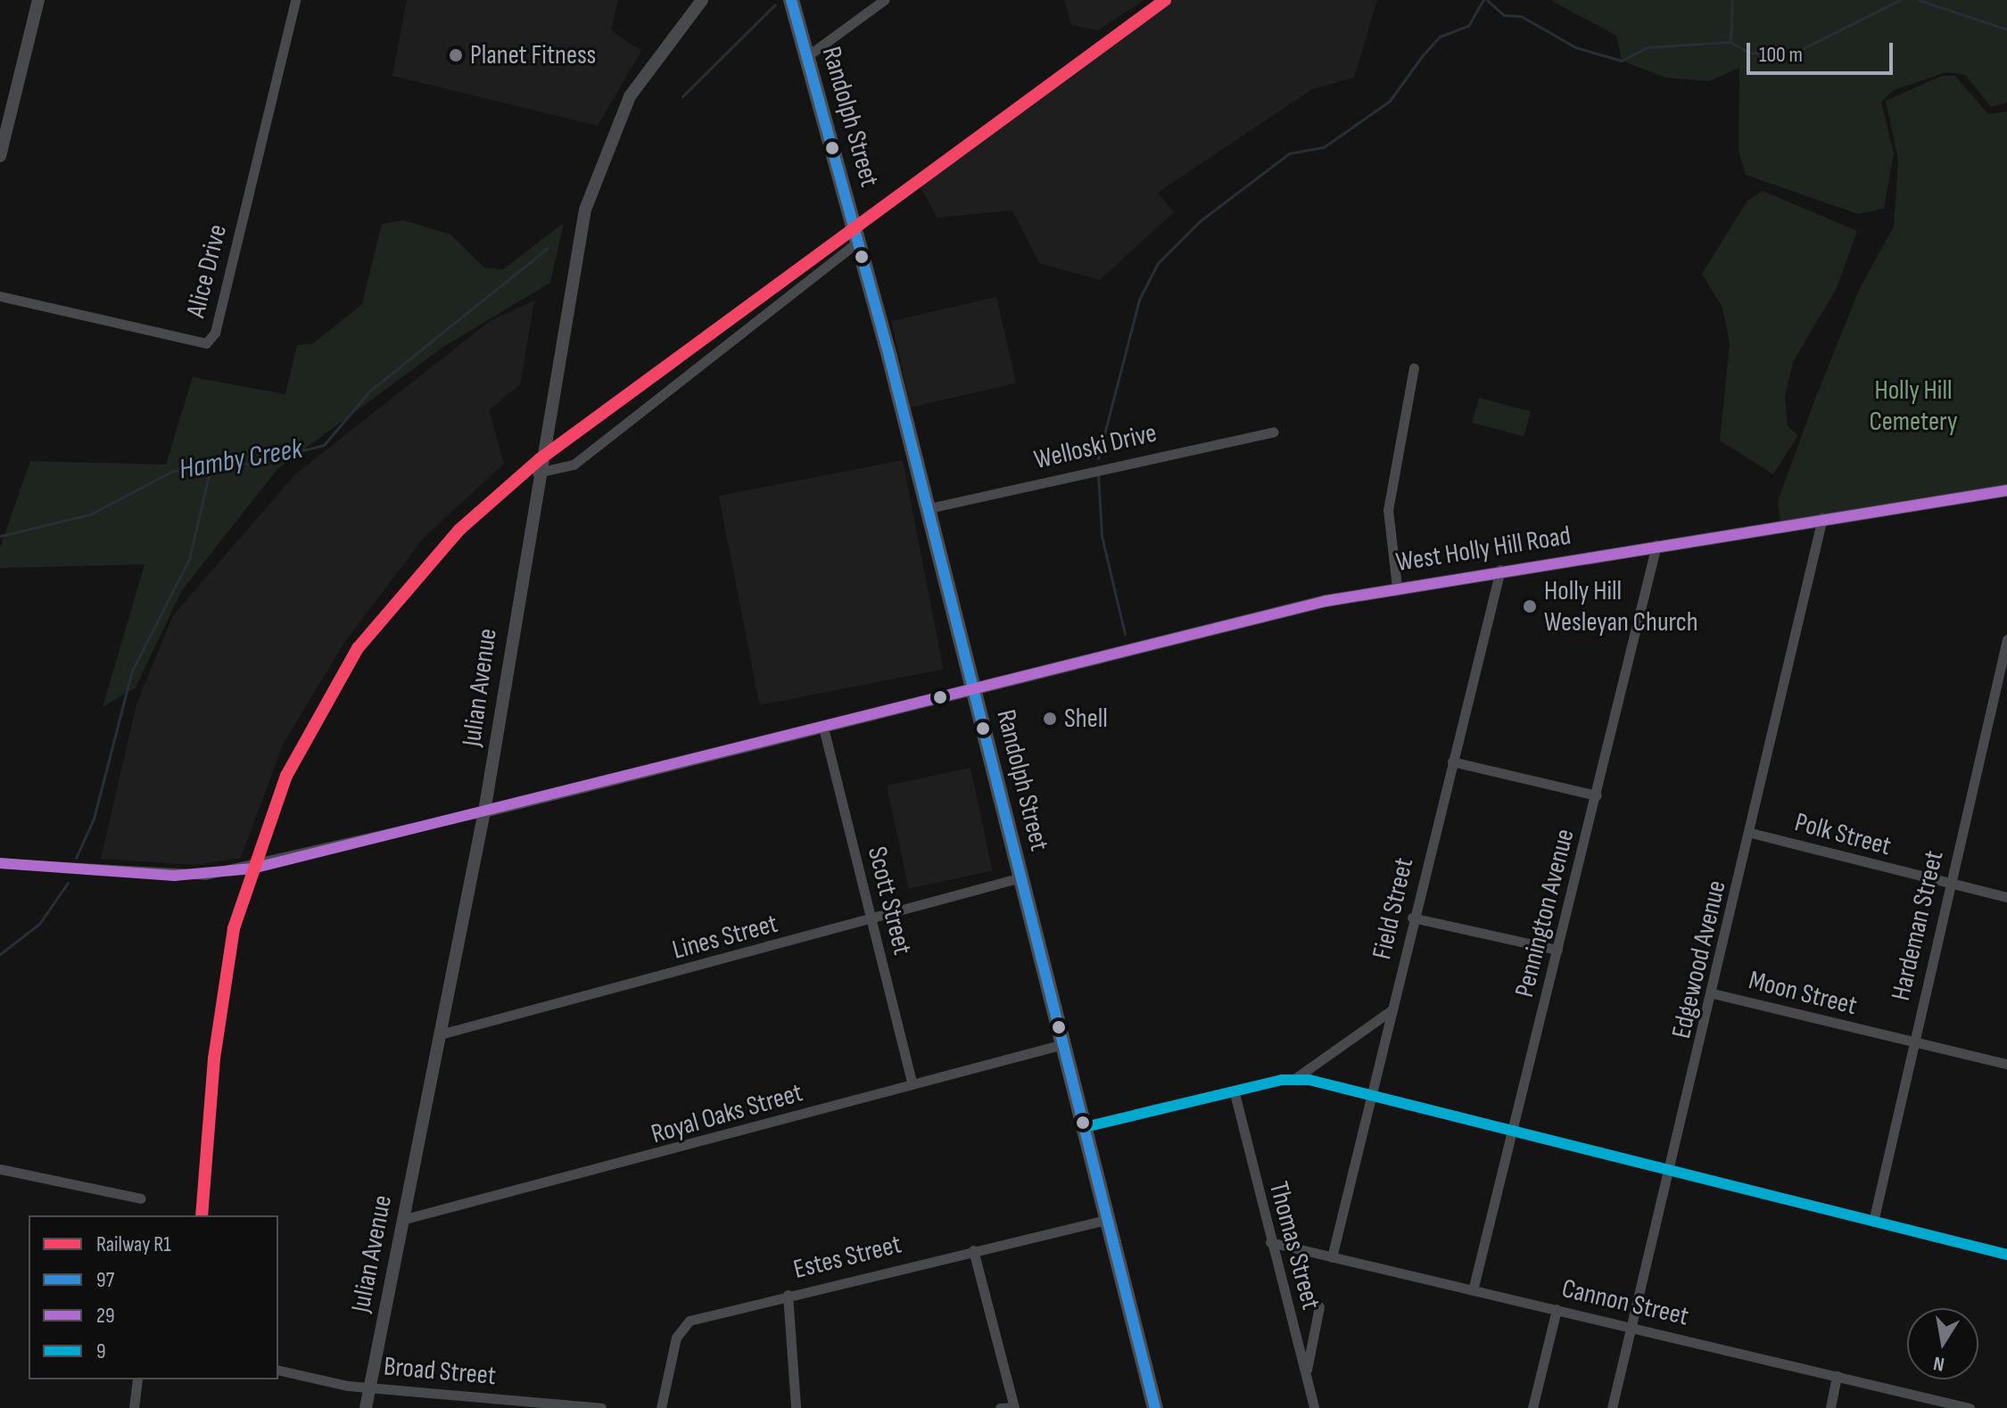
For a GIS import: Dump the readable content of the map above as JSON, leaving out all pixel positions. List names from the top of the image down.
{
  "streets": {
    "main road": ["Randolph Street"],
    "street": [
      "Alice Drive",
      "Welloski Drive",
      "West Holly Hill Road",
      "Julian Avenue",
      "Polk Street",
      "Scott Street",
      "Field Street",
      "Pennington Avenue",
      "Hardeman Street",
      "Lines Street",
      "Edgewood Avenue",
      "Moon Street",
      "Royal Oaks Street",
      "Thomas Street",
      "Estes Street",
      "Cannon Street",
      "Broad Street"
    ]
  },
  "crossings": [
    ["Randolph Street", "Welloski Drive"],
    ["Randolph Street", "West Holly Hill Road"],
    ["Randolph Street", "Lines Street"],
    ["Randolph Street", "Royal Oaks Street"],
    ["Randolph Street", "Estes Street"],
    ["West Holly Hill Road", "Julian Avenue"],
    ["West Holly Hill Road", "Scott Street"],
    ["West Holly Hill Road", "Field Street"],
    ["West Holly Hill Road", "Pennington Avenue"],
    ["West Holly Hill Road", "Edgewood Avenue"],
    ["Julian Avenue", "Lines Street"],
    ["Julian Avenue", "Royal Oaks Street"],
    ["Julian Avenue", "Broad Street"],
    ["Polk Street", "Hardeman Street"],
    ["Polk Street", "Edgewood Avenue"],
    ["Scott Street", "Lines Street"],
    ["Scott Street", "Royal Oaks Street"],
    ["Field Street", "Cannon Street"],
    ["Pennington Avenue", "Cannon Street"],
    ["Hardeman Street", "Moon Street"],
    ["Edgewood Avenue", "Moon Street"],
    ["Edgewood Avenue", "Cannon Street"],
    ["Thomas Street", "Cannon Street"]
  ],
  "water": ["Hamby Creek"],
  "parks": ["Holly Hill Cemetery"],
  "places": ["Planet Fitness", "Holly Hill Wesleyan Church", "Shell"],
  "lines": [
    "rail line R1",
    "transit line 97",
    "transit line 29",
    "transit line 9"
  ],
  "legend": [
    "Railway R1",
    "97",
    "29",
    "9"
  ],
  "scale_bar": "100 m",
  "north": "bottom"
}
